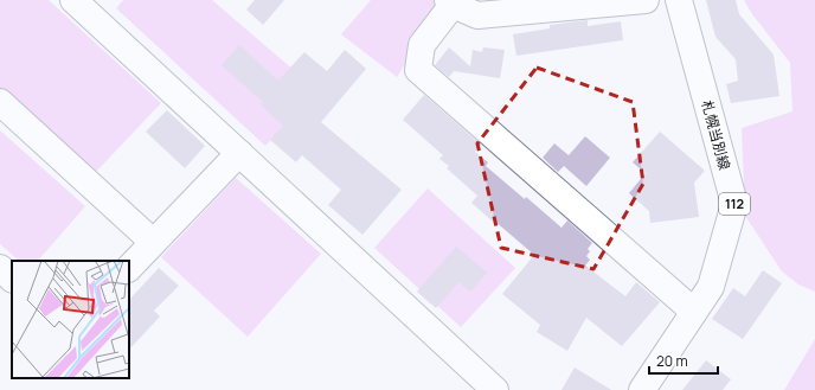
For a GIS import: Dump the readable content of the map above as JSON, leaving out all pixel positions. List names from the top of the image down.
{
  "streets": {
    "street": ["札幌当別線", "112"]
  },
  "scale_bar": "20 m"
}
